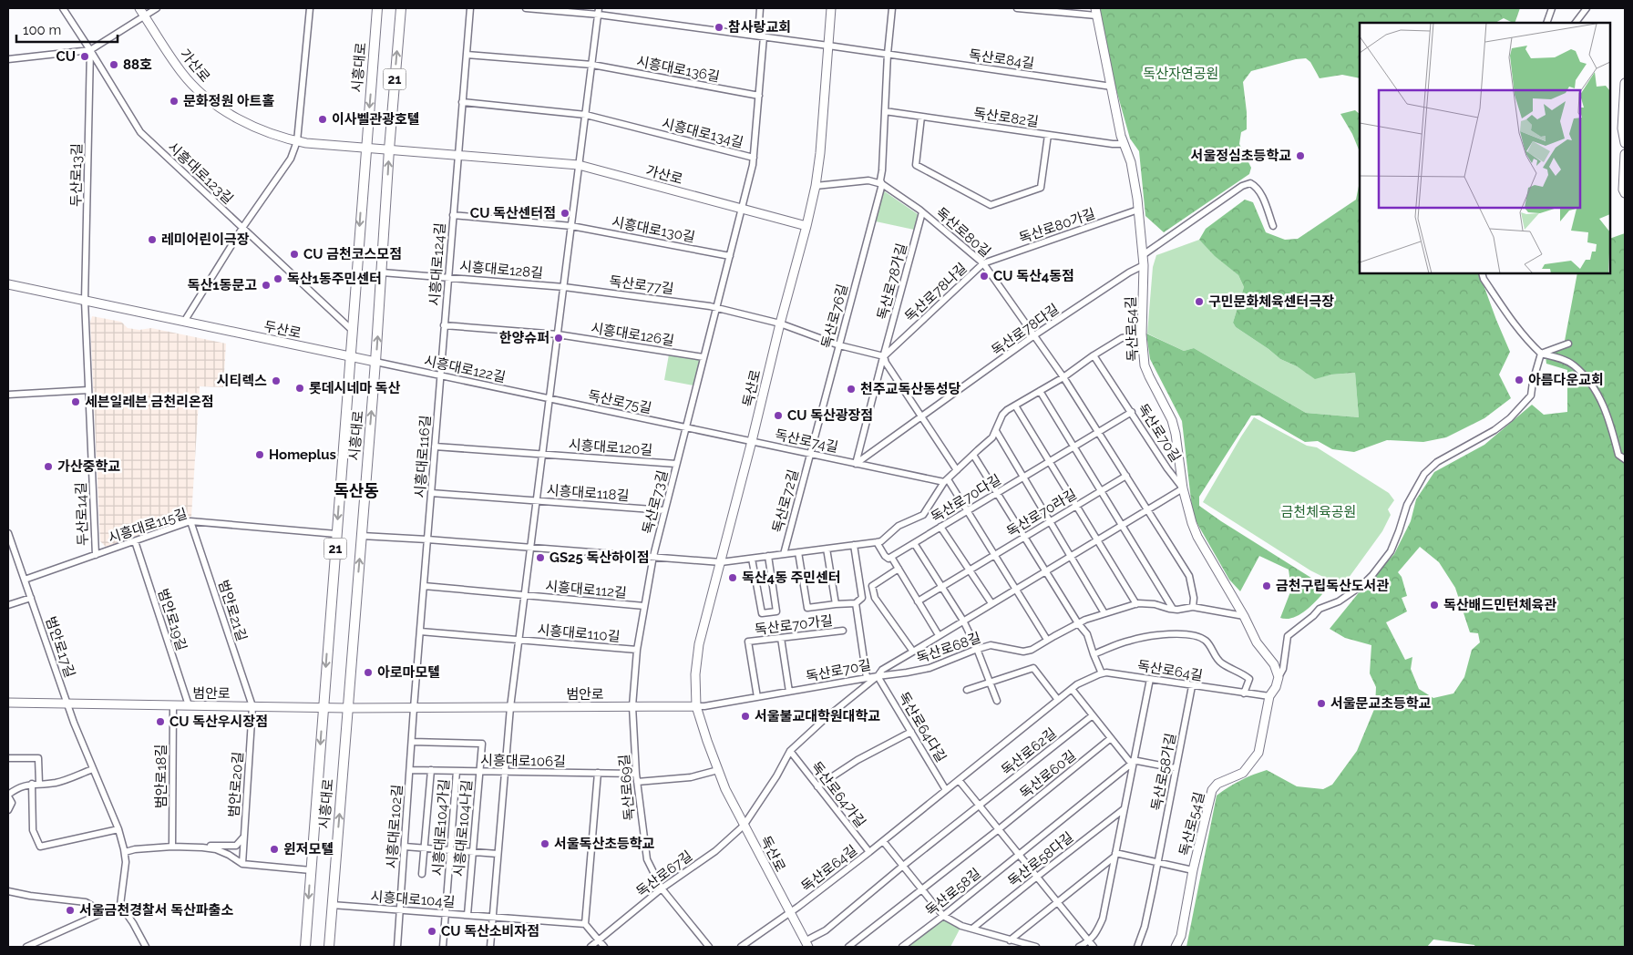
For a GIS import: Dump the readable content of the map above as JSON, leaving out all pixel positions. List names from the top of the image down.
{
  "streets": {
    "main road": [
      "가산로",
      "시흥대로",
      "21",
      "독산로54길",
      "두산로",
      "독산로",
      "범안로"
    ],
    "street": [
      "독산로84길",
      "시흥대로136길",
      "독산로82길",
      "시흥대로134길",
      "시흥대로123길",
      "두산로13길",
      "독산로80가길",
      "시흥대로130길",
      "독산로80길",
      "시흥대로124길",
      "시흥대로128길",
      "독산로78가길",
      "독산로77길",
      "독산로78나길",
      "독산로76길",
      "독산로78다길",
      "시흥대로126길",
      "시흥대로122길",
      "독산로75길",
      "독산로70길",
      "독산로74길",
      "시흥대로120길",
      "시흥대로116길",
      "시흥대로118길",
      "독산로70다길",
      "독산로72길",
      "독산로73길",
      "독산로70라길",
      "두산로14길",
      "시흥대로115길",
      "시흥대로112길",
      "범안로21길",
      "범안로19길",
      "독산로70가길",
      "시흥대로110길",
      "범안로17길",
      "독산로68길",
      "독산로64길",
      "독산로64다길",
      "독산로62길",
      "시흥대로106길",
      "독산로58가길",
      "독산로60길",
      "범안로18길",
      "범안로20길",
      "독산로69길",
      "독산로64가길",
      "시흥대로102길",
      "시흥대로104가길",
      "시흥대로104나길",
      "독산로58다길",
      "독산로67길",
      "독산로58길",
      "시흥대로104길"
    ]
  },
  "crossings": [
    ["독산로84길", "시흥대로134길"],
    ["독산로84길", "독산로54길"],
    ["독산로84길", "독산로"],
    ["가산로", "시흥대로"],
    ["가산로", "시흥대로124길"],
    ["가산로", "독산로"],
    ["시흥대로", "시흥대로123길"],
    ["시흥대로", "시흥대로128길"],
    ["시흥대로", "두산로"],
    ["시흥대로", "시흥대로122길"],
    ["시흥대로", "독산로73길"],
    ["시흥대로", "시흥대로115길"],
    ["시흥대로", "범안로"],
    ["시흥대로", "시흥대로104길"],
    ["시흥대로136길", "시흥대로134길"],
    ["독산로82길", "독산로54길"],
    ["시흥대로123길", "두산로13길"],
    ["두산로13길", "두산로"],
    ["두산로13길", "두산로14길"],
    ["독산로80가길", "독산로80길"],
    ["독산로80가길", "독산로78나길"],
    ["독산로80가길", "독산로54길"],
    ["시흥대로130길", "시흥대로124길"],
    ["독산로80길", "독산로78가길"],
    ["독산로80길", "독산로78나길"],
    ["독산로80길", "독산로76길"],
    ["독산로80길", "독산로78다길"],
    ["독산로80길", "독산로"],
    ["독산로80길", "독산로72길"],
    ["시흥대로124길", "시흥대로128길"],
    ["시흥대로124길", "시흥대로126길"],
    ["시흥대로124길", "시흥대로122길"],
    ["시흥대로124길", "시흥대로116길"],
    ["시흥대로128길", "독산로77길"],
    ["독산로78가길", "독산로77길"],
    ["독산로78가길", "독산로78나길"],
    ["독산로77길", "독산로78나길"],
    ["독산로77길", "독산로76길"],
    ["독산로77길", "독산로"],
    ["독산로76길", "독산로74길"],
    ["독산로76길", "독산로72길"],
    ["독산로54길", "독산로78다길"],
    ["독산로54길", "독산로70길"],
    ["독산로54길", "독산로72길"],
    ["독산로54길", "독산로68길"],
    ["독산로54길", "독산로64길"],
    ["두산로", "시흥대로122길"],
    ["두산로", "두산로14길"],
    ["시흥대로122길", "독산로75길"],
    ["시흥대로122길", "시흥대로116길"],
    ["독산로", "독산로75길"],
    ["독산로", "독산로70길"],
    ["독산로", "독산로74길"],
    ["독산로", "독산로72길"],
    ["독산로", "독산로73길"],
    ["독산로", "독산로64길"],
    ["독산로", "범안로"],
    ["독산로", "독산로62길"],
    ["독산로", "독산로67길"],
    ["독산로75길", "독산로74길"],
    ["독산로75길", "독산로73길"],
    ["독산로70길", "독산로70다길"],
    ["독산로70길", "독산로72길"],
    ["독산로70길", "독산로70가길"],
    ["독산로70길", "독산로68길"],
    ["독산로70길", "범안로"],
    ["독산로70길", "독산로64다길"],
    ["독산로74길", "독산로72길"],
    ["시흥대로120길", "시흥대로116길"],
    ["시흥대로120길", "시흥대로118길"],
    ["시흥대로120길", "독산로73길"],
    ["시흥대로116길", "시흥대로118길"],
    ["시흥대로116길", "독산로73길"],
    ["시흥대로116길", "시흥대로112길"],
    ["시흥대로116길", "시흥대로110길"],
    ["시흥대로118길", "독산로73길"],
    ["시흥대로118길", "시흥대로112길"],
    ["독산로72길", "독산로73길"],
    ["독산로73길", "시흥대로112길"],
    ["독산로73길", "시흥대로110길"],
    ["두산로14길", "시흥대로115길"],
    ["시흥대로115길", "범안로21길"],
    ["시흥대로115길", "범안로19길"],
    ["시흥대로115길", "범안로17길"],
    ["시흥대로112길", "시흥대로110길"],
    ["범안로21길", "범안로"],
    ["범안로21길", "범안로20길"],
    ["범안로19길", "범안로"],
    ["범안로17길", "범안로"],
    ["독산로68길", "독산로64다길"],
    ["독산로64길", "독산로64다길"],
    ["독산로64길", "독산로58가길"],
    ["독산로64길", "독산로64가길"],
    ["범안로", "범안로18길"],
    ["범안로", "범안로20길"],
    ["범안로", "독산로69길"],
    ["범안로", "시흥대로102길"],
    ["시흥대로106길", "독산로69길"],
    ["시흥대로106길", "시흥대로102길"],
    ["시흥대로106길", "시흥대로104가길"],
    ["시흥대로106길", "시흥대로104나길"],
    ["독산로69길", "독산로67길"],
    ["시흥대로102길", "시흥대로104나길"],
    ["시흥대로102길", "시흥대로104길"],
    ["시흥대로104가길", "시흥대로104길"],
    ["시흥대로104나길", "시흥대로104길"]
  ],
  "districts": ["독산동"],
  "parks": ["독산자연공원", "금천체육공원"],
  "places": [
    "참사랑교회",
    "CU",
    "88호",
    "문화정원 아트홀",
    "이사벨관광호텔",
    "서울정심초등학교",
    "CU 독산센터점",
    "레미어린이극장",
    "CU 금천코스모점",
    "CU 독산4동점",
    "독산1동주민센터",
    "독산1동문고",
    "구민문화체육센터극장",
    "한양슈퍼",
    "아름다운교회",
    "시티렉스",
    "롯데시네마 독산",
    "천주교독산동성당",
    "세븐일레븐 금천리온점",
    "CU 독산광장점",
    "Homeplus",
    "가산중학교",
    "GS25 독산하이점",
    "독산4동 주민센터",
    "금천구립독산도서관",
    "독산배드민턴체육관",
    "아로마모텔",
    "서울문교초등학교",
    "서울불교대학원대학교",
    "CU 독산우시장점",
    "서울독산초등학교",
    "윈저모텔",
    "서울금천경찰서 독산파출소",
    "CU 독산소비자점"
  ],
  "scale_bar": "100 m"
}
